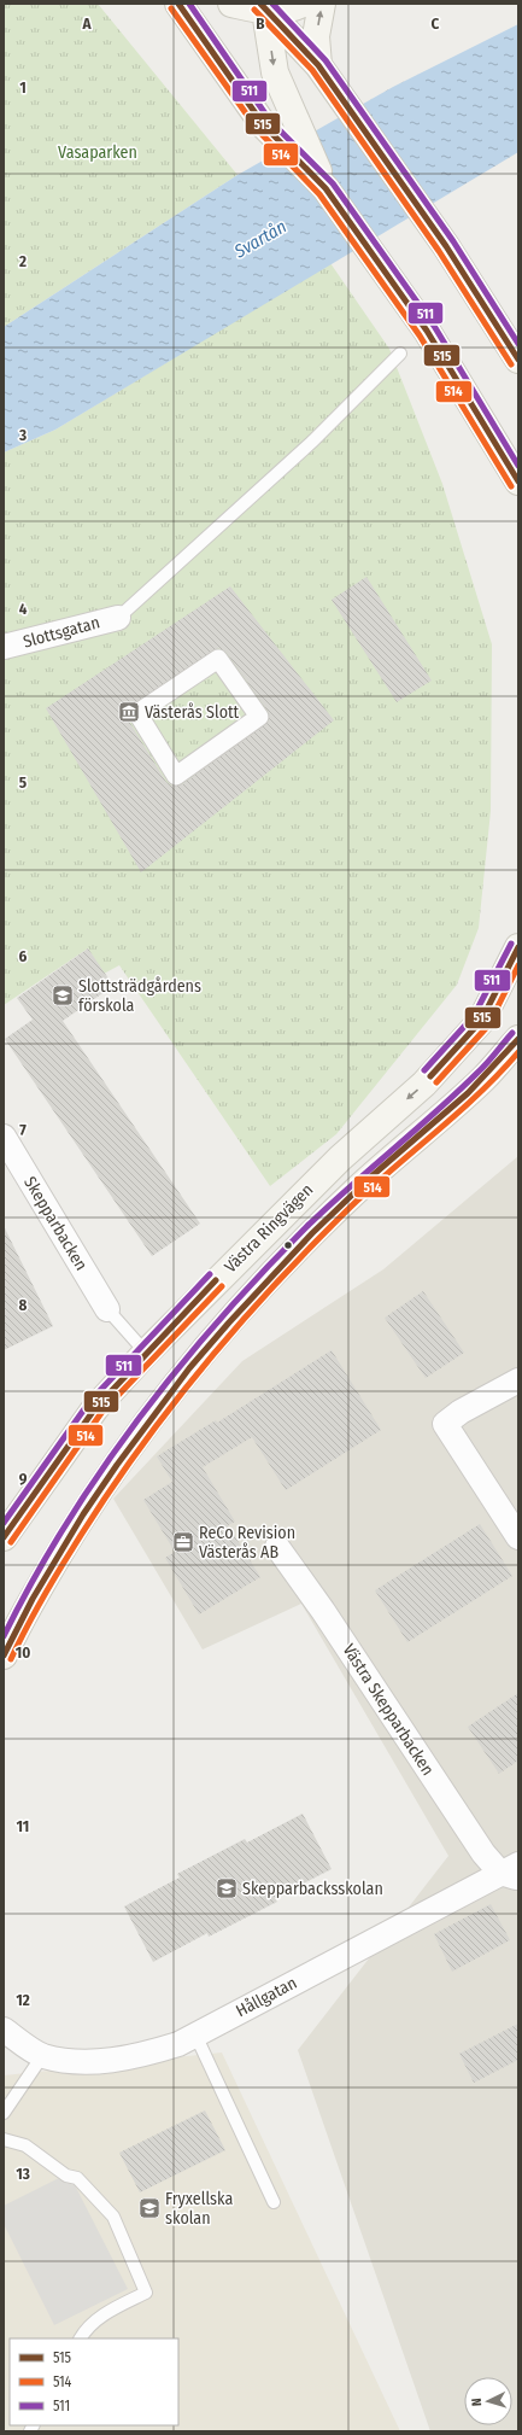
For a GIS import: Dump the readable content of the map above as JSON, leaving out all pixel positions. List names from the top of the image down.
{
  "streets": {
    "main road": ["Västra Ringvägen"],
    "street": [
      "Slottsgatan",
      "Skepparbacken",
      "Västra Skepparbacken",
      "Hållgatan"
    ]
  },
  "crossings": [
    ["Västra Skepparbacken", "Hållgatan"]
  ],
  "water": ["Svartån"],
  "parks": ["Vasaparken"],
  "places": {
    "museum": ["Västerås Slott"],
    "school or university": ["Slottsträdgårdens förskola", "Skepparbacksskolan", "Fryxellska skolan"],
    "office": ["ReCo Revision Västerås AB"]
  },
  "lines": ["transit line 515", "transit line 511", "transit line 514"],
  "legend": ["515", "514", "511"],
  "north": "left",
  "grid": {
    "columns": ["A", "B", "C"],
    "rows": [
      "1",
      "2",
      "3",
      "4",
      "5",
      "6",
      "7",
      "8",
      "9",
      "10",
      "11",
      "12",
      "13"
    ]
  }
}
